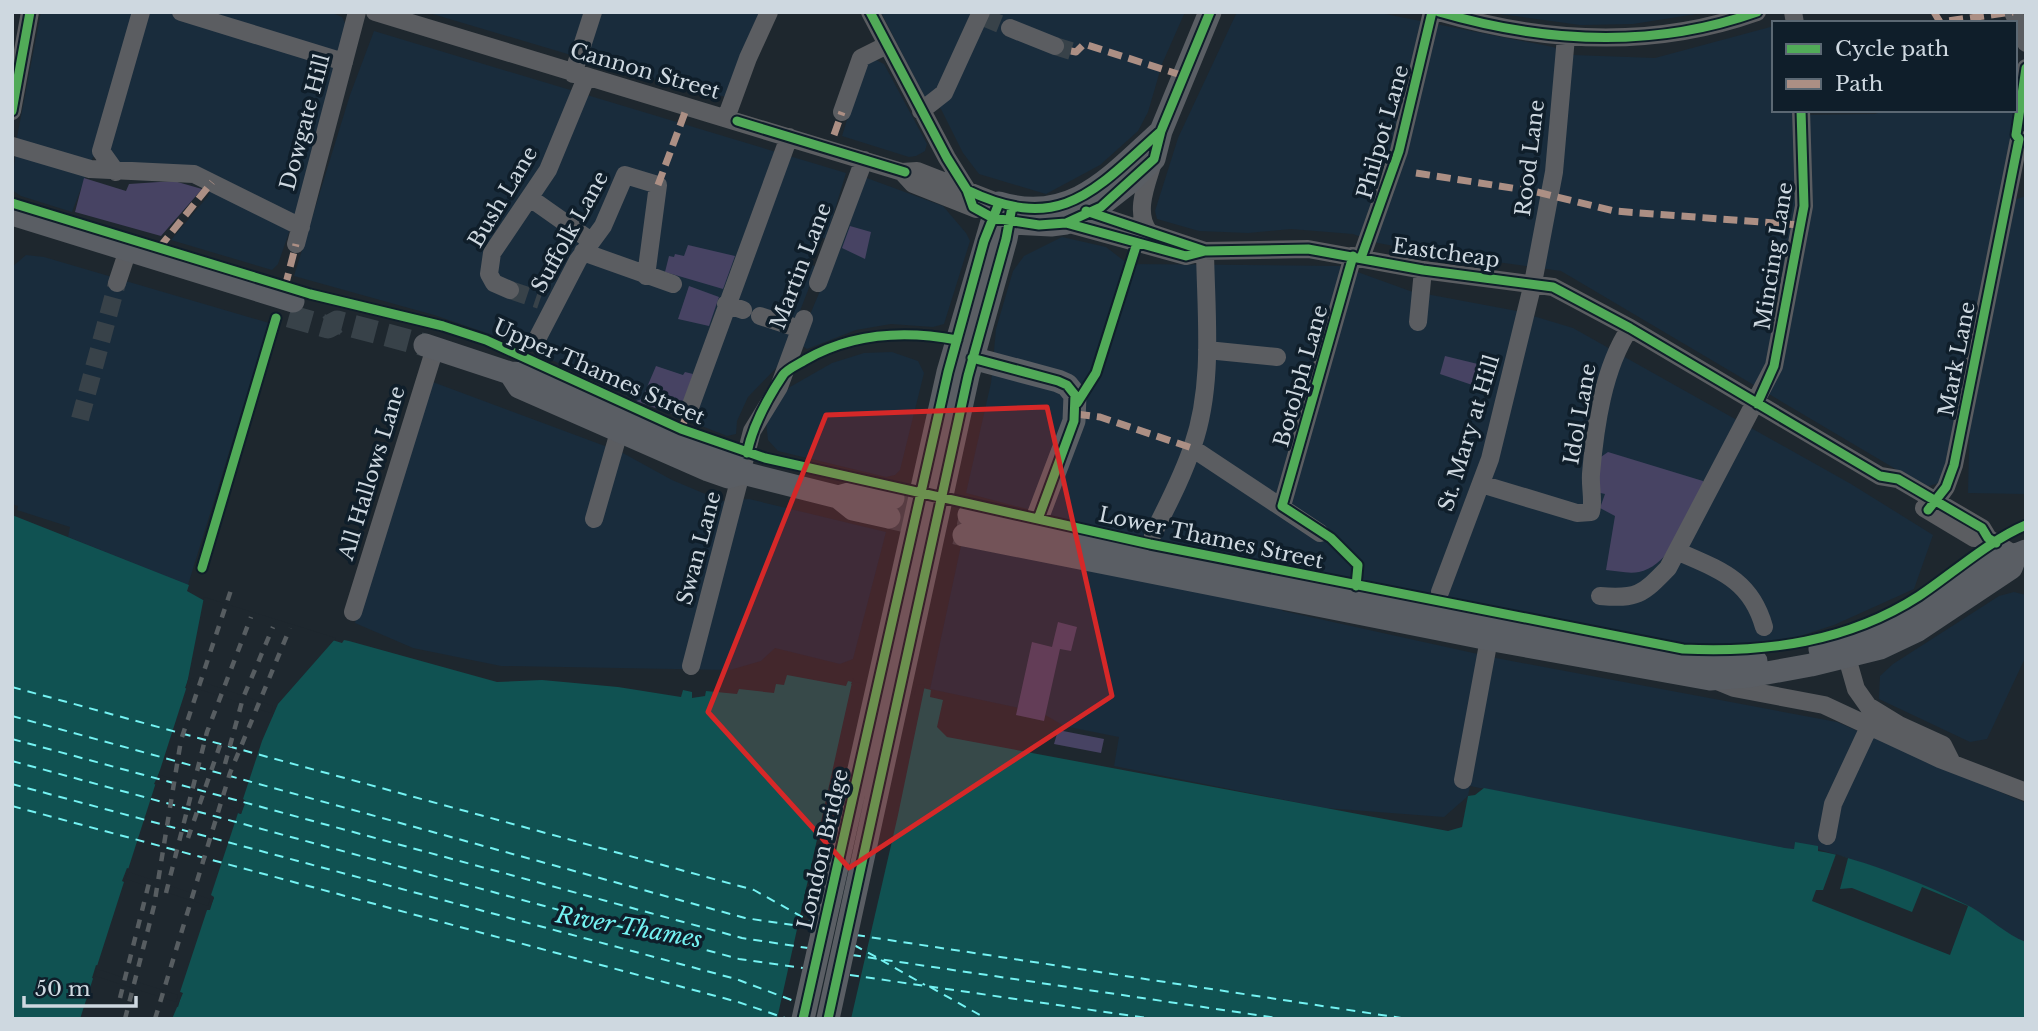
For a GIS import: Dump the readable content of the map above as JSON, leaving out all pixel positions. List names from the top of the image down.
{
  "streets": {
    "main road": ["Upper Thames Street", "Lower Thames Street", "London Bridge"],
    "street": [
      "Cannon Street",
      "Dowgate Hill",
      "Philpot Lane",
      "Rood Lane",
      "Bush Lane",
      "Suffolk Lane",
      "Eastcheap",
      "Mincing Lane",
      "Martin Lane",
      "Mark Lane",
      "Botolph Lane",
      "Idol Lane",
      "St. Mary at Hill",
      "All Hallows Lane",
      "Swan Lane"
    ]
  },
  "crossings": [
    ["Cannon Street", "Bush Lane"],
    ["Cannon Street", "Martin Lane"],
    ["Philpot Lane", "Eastcheap"],
    ["Philpot Lane", "Botolph Lane"],
    ["Rood Lane", "Eastcheap"],
    ["Rood Lane", "St. Mary at Hill"],
    ["Eastcheap", "Mincing Lane"],
    ["Eastcheap", "Botolph Lane"],
    ["Eastcheap", "Idol Lane"],
    ["Eastcheap", "St. Mary at Hill"],
    ["Martin Lane", "Upper Thames Street"],
    ["Martin Lane", "Swan Lane"],
    ["Upper Thames Street", "All Hallows Lane"],
    ["Upper Thames Street", "Swan Lane"],
    ["Idol Lane", "St. Mary at Hill"]
  ],
  "water": ["River Thames"],
  "legend": ["Cycle path", "Path"],
  "scale_bar": "50 m"
}
